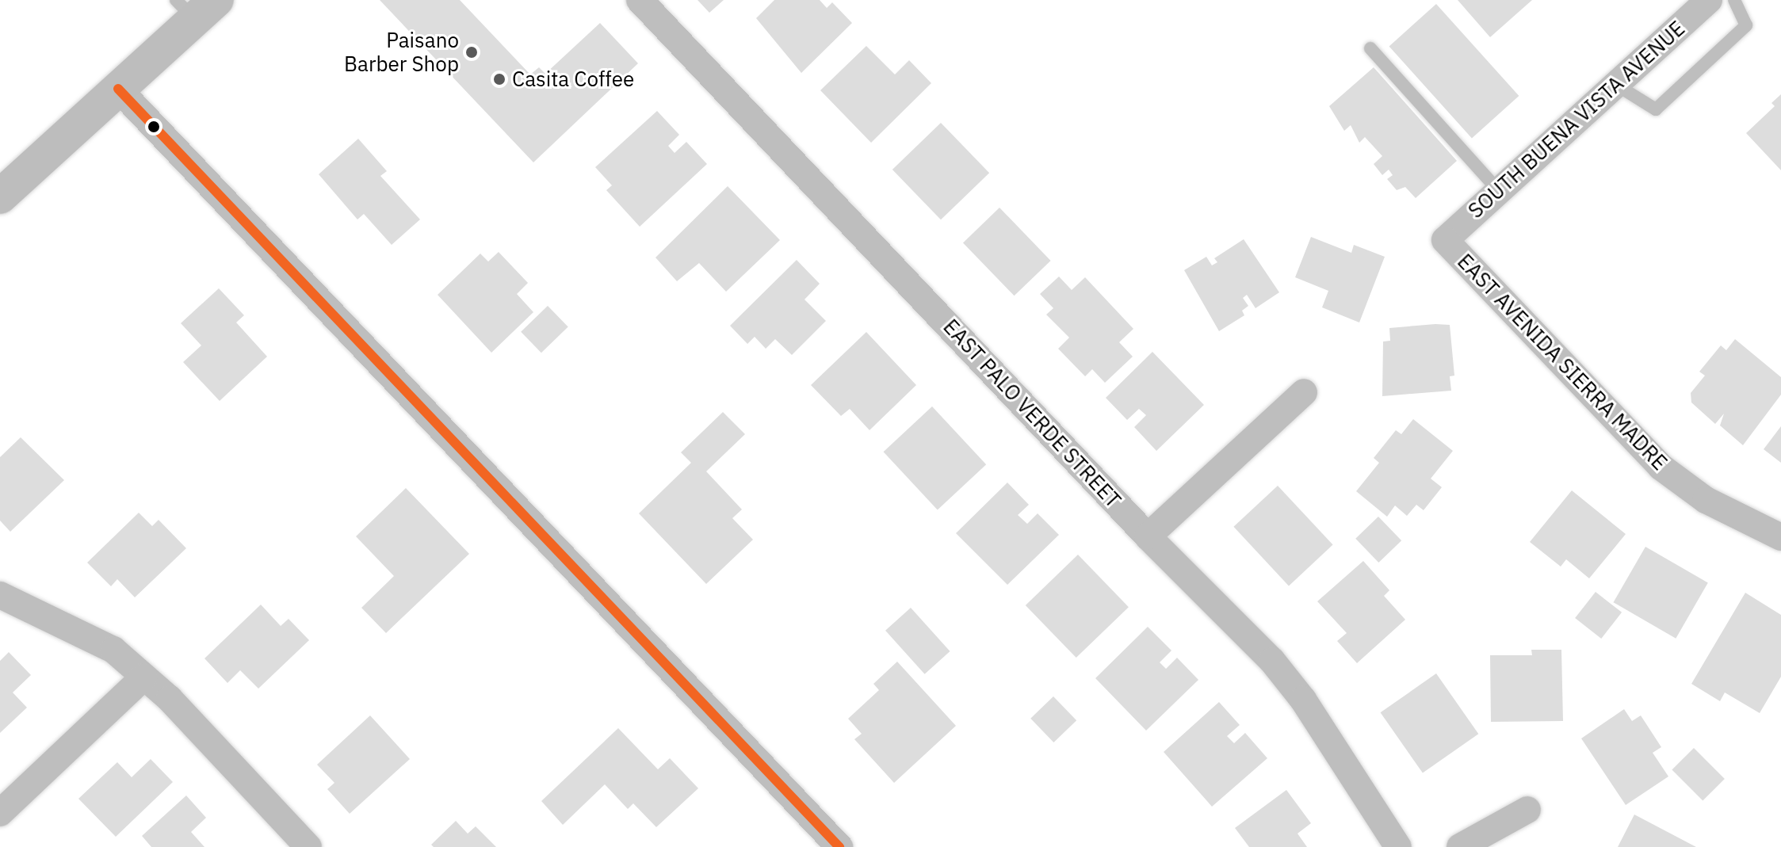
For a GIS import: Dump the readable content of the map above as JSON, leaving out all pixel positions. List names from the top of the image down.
{
  "streets": {
    "street": ["SOUTH BUENA VISTA AVENUE", "EAST AVENIDA SIERRA MADRE", "EAST PALO VERDE STREET"]
  },
  "crossings": [
    ["SOUTH BUENA VISTA AVENUE", "EAST AVENIDA SIERRA MADRE"]
  ],
  "places": ["Paisano Barber Shop", "Casita Coffee"]
}
